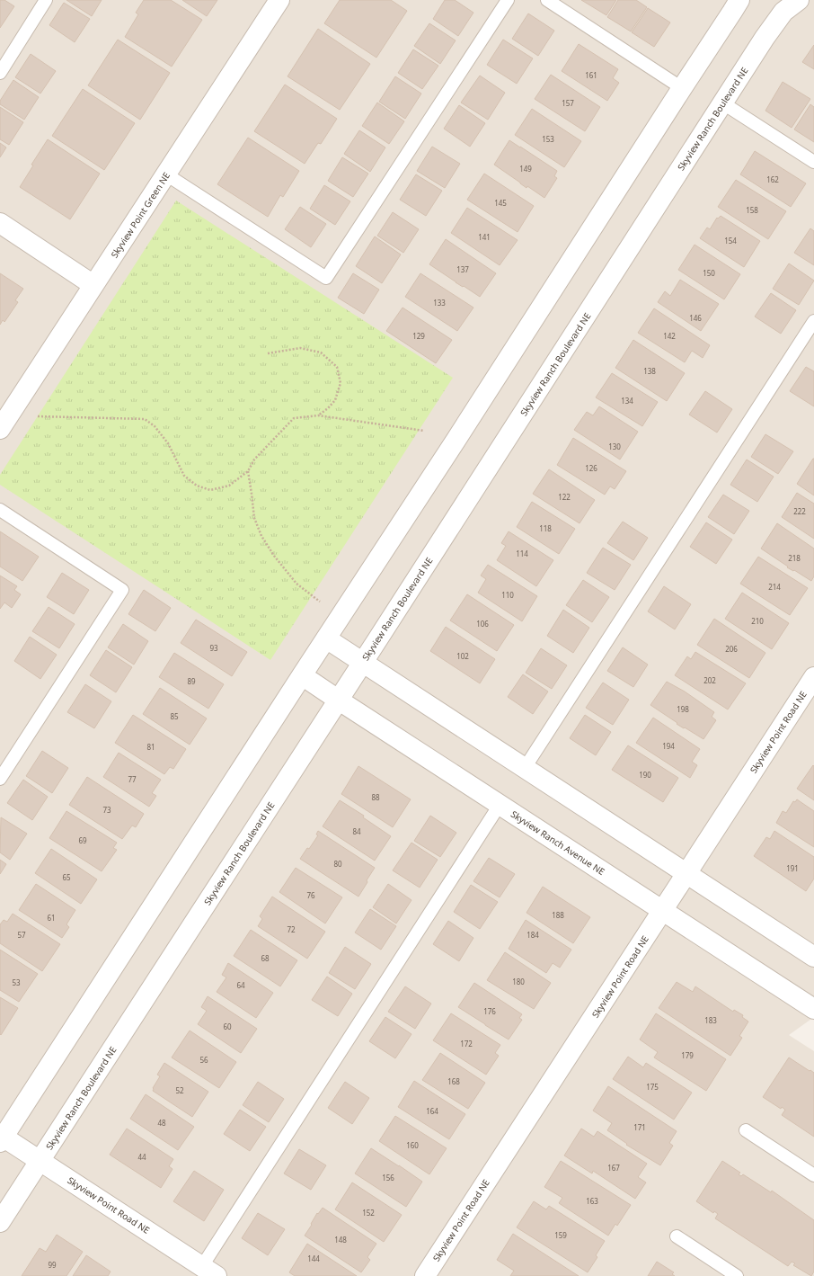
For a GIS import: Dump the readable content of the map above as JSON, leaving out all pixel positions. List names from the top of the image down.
{
  "streets": {
    "street": [
      "Skyview Ranch Boulevard NE",
      "Skyview Point Green NE",
      "Skyview Point Road NE",
      "Skyview Ranch Avenue NE"
    ]
  },
  "crossings": [
    ["Skyview Ranch Boulevard NE", "Skyview Point Road NE"],
    ["Skyview Ranch Boulevard NE", "Skyview Ranch Avenue NE"],
    ["Skyview Point Road NE", "Skyview Ranch Avenue NE"]
  ],
  "house_numbers": [
    "161",
    "157",
    "153",
    "149",
    "162",
    "145",
    "158",
    "141",
    "154",
    "137",
    "150",
    "133",
    "146",
    "129",
    "142",
    "138",
    "134",
    "130",
    "126",
    "122",
    "222",
    "118",
    "114",
    "218",
    "214",
    "110",
    "210",
    "106",
    "93",
    "206",
    "102",
    "202",
    "89",
    "198",
    "85",
    "194",
    "81",
    "190",
    "77",
    "88",
    "73",
    "84",
    "69",
    "80",
    "191",
    "65",
    "76",
    "188",
    "61",
    "72",
    "57",
    "184",
    "68",
    "180",
    "53",
    "64",
    "176",
    "183",
    "60",
    "172",
    "179",
    "56",
    "168",
    "175",
    "52",
    "164",
    "48",
    "171",
    "160",
    "44",
    "167",
    "156",
    "163",
    "152",
    "159",
    "148",
    "144",
    "99"
  ]
}
